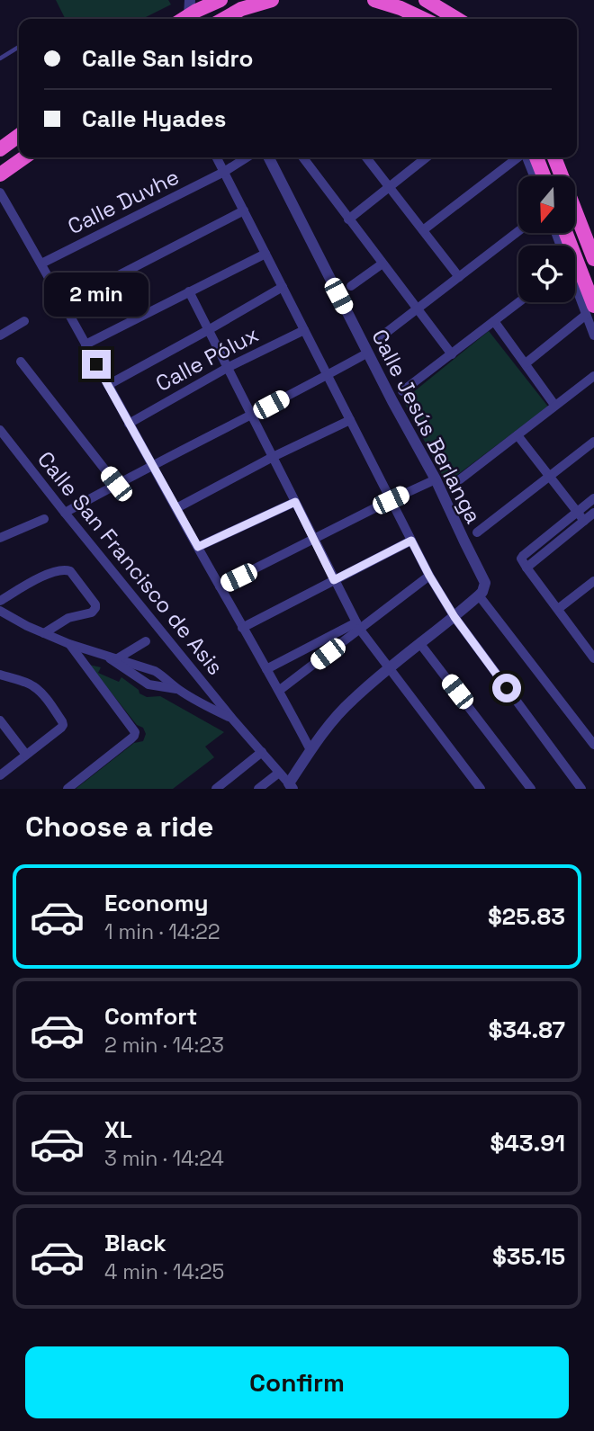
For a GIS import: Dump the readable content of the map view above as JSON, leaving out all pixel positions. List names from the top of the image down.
{
  "streets": {
    "street": [
      "Calle Duvhe",
      "Calle Pólux",
      "Calle Jesús Berlanga",
      "Calle San Francisco de Asis"
    ]
  },
  "north": "bottom",
  "page": {
    "banner": ["Calle San Isidro", "Calle Hyades"],
    "bubble": "2 min",
    "heading": "Choose a ride",
    "list": [
      {
        "name": "Economy",
        "note": "1 min · 14:22",
        "value": "$25.83"
      },
      {
        "name": "Comfort",
        "note": "2 min · 14:23",
        "value": "$34.87"
      },
      {
        "name": "XL",
        "note": "3 min · 14:24",
        "value": "$43.91"
      },
      {
        "name": "Black",
        "note": "4 min · 14:25",
        "value": "$35.15"
      }
    ],
    "buttons": "Confirm"
  }
}
